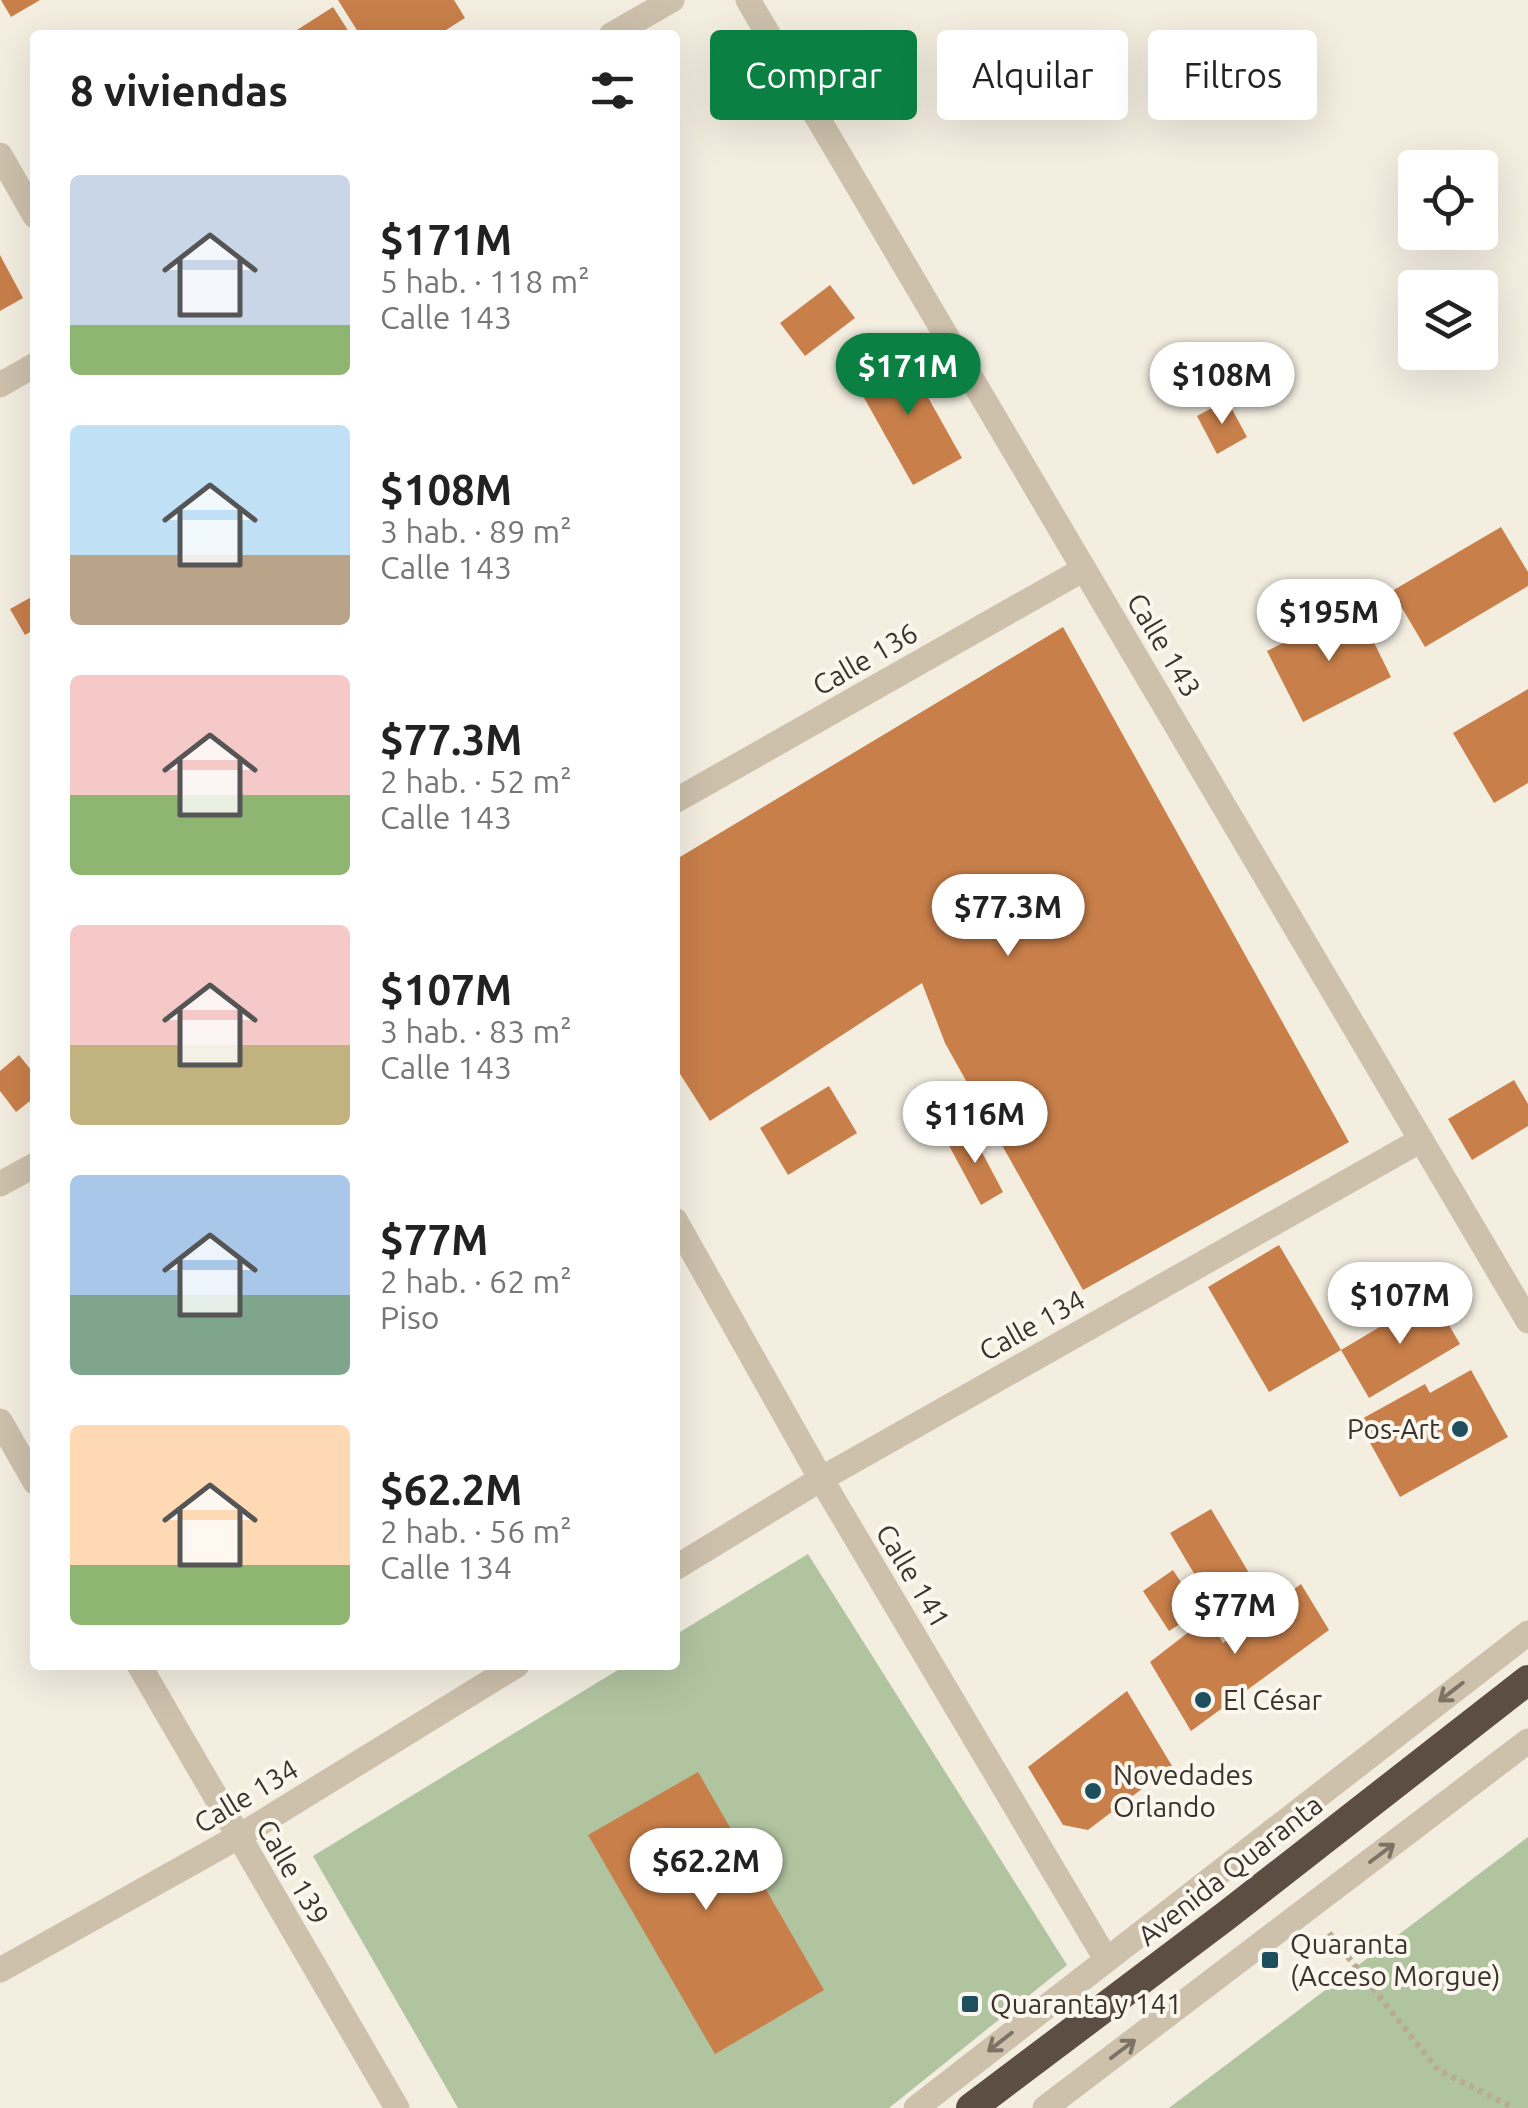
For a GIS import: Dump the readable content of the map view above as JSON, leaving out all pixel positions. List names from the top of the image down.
{
  "streets": {
    "highway": ["Avenida Quaranta"],
    "street": [
      "Calle 143",
      "Calle 136",
      "Calle 134",
      "Calle 141",
      "Calle 139"
    ]
  },
  "crossings": [
    ["Calle 143", "Calle 136"],
    ["Calle 143", "Calle 134"],
    ["Calle 134", "Calle 141"],
    ["Calle 134", "Calle 139"]
  ],
  "places": {
    "other": ["Pos-Art", "El César", "Novedades Orlando"],
    "transit": ["Quaranta (Acceso Morgue)", "Quaranta y 141"]
  },
  "page": {
    "chip": ["Comprar", "Alquilar", "Filtros"],
    "heading": "8 viviendas",
    "list": [
      {
        "name": "$171M",
        "note": "5 hab. · 118 m² · Calle 143"
      },
      {
        "name": "$108M",
        "note": "3 hab. · 89 m² · Calle 143"
      },
      {
        "name": "$77.3M",
        "note": "2 hab. · 52 m² · Calle 143"
      },
      {
        "name": "$107M",
        "note": "3 hab. · 83 m² · Calle 143"
      },
      {
        "name": "$77M",
        "note": "2 hab. · 62 m² · Piso"
      },
      {
        "name": "$62.2M",
        "note": "2 hab. · 56 m² · Calle 134"
      }
    ],
    "price": [
      "$171M",
      "$108M",
      "$195M",
      "$77.3M",
      "$116M",
      "$107M",
      "$77M",
      "$62.2M"
    ]
  }
}
